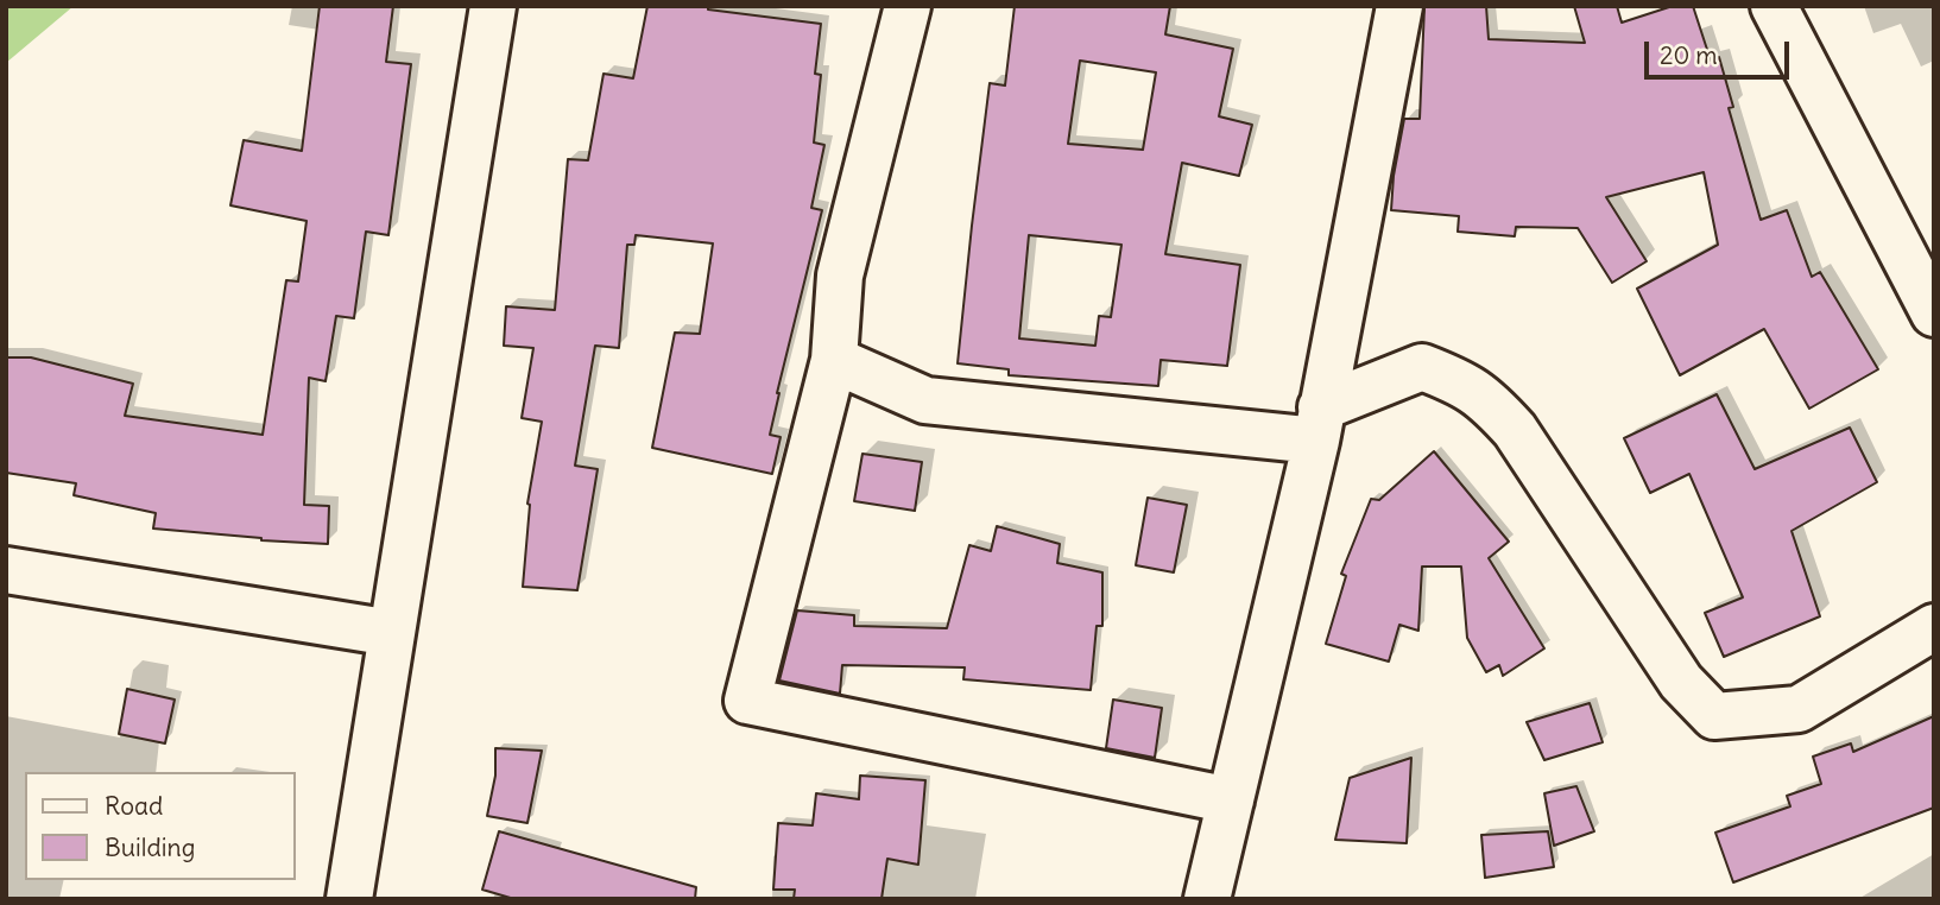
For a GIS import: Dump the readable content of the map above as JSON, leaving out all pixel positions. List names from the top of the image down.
{
  "legend": ["Road", "Building"],
  "scale_bar": "20 m"
}
